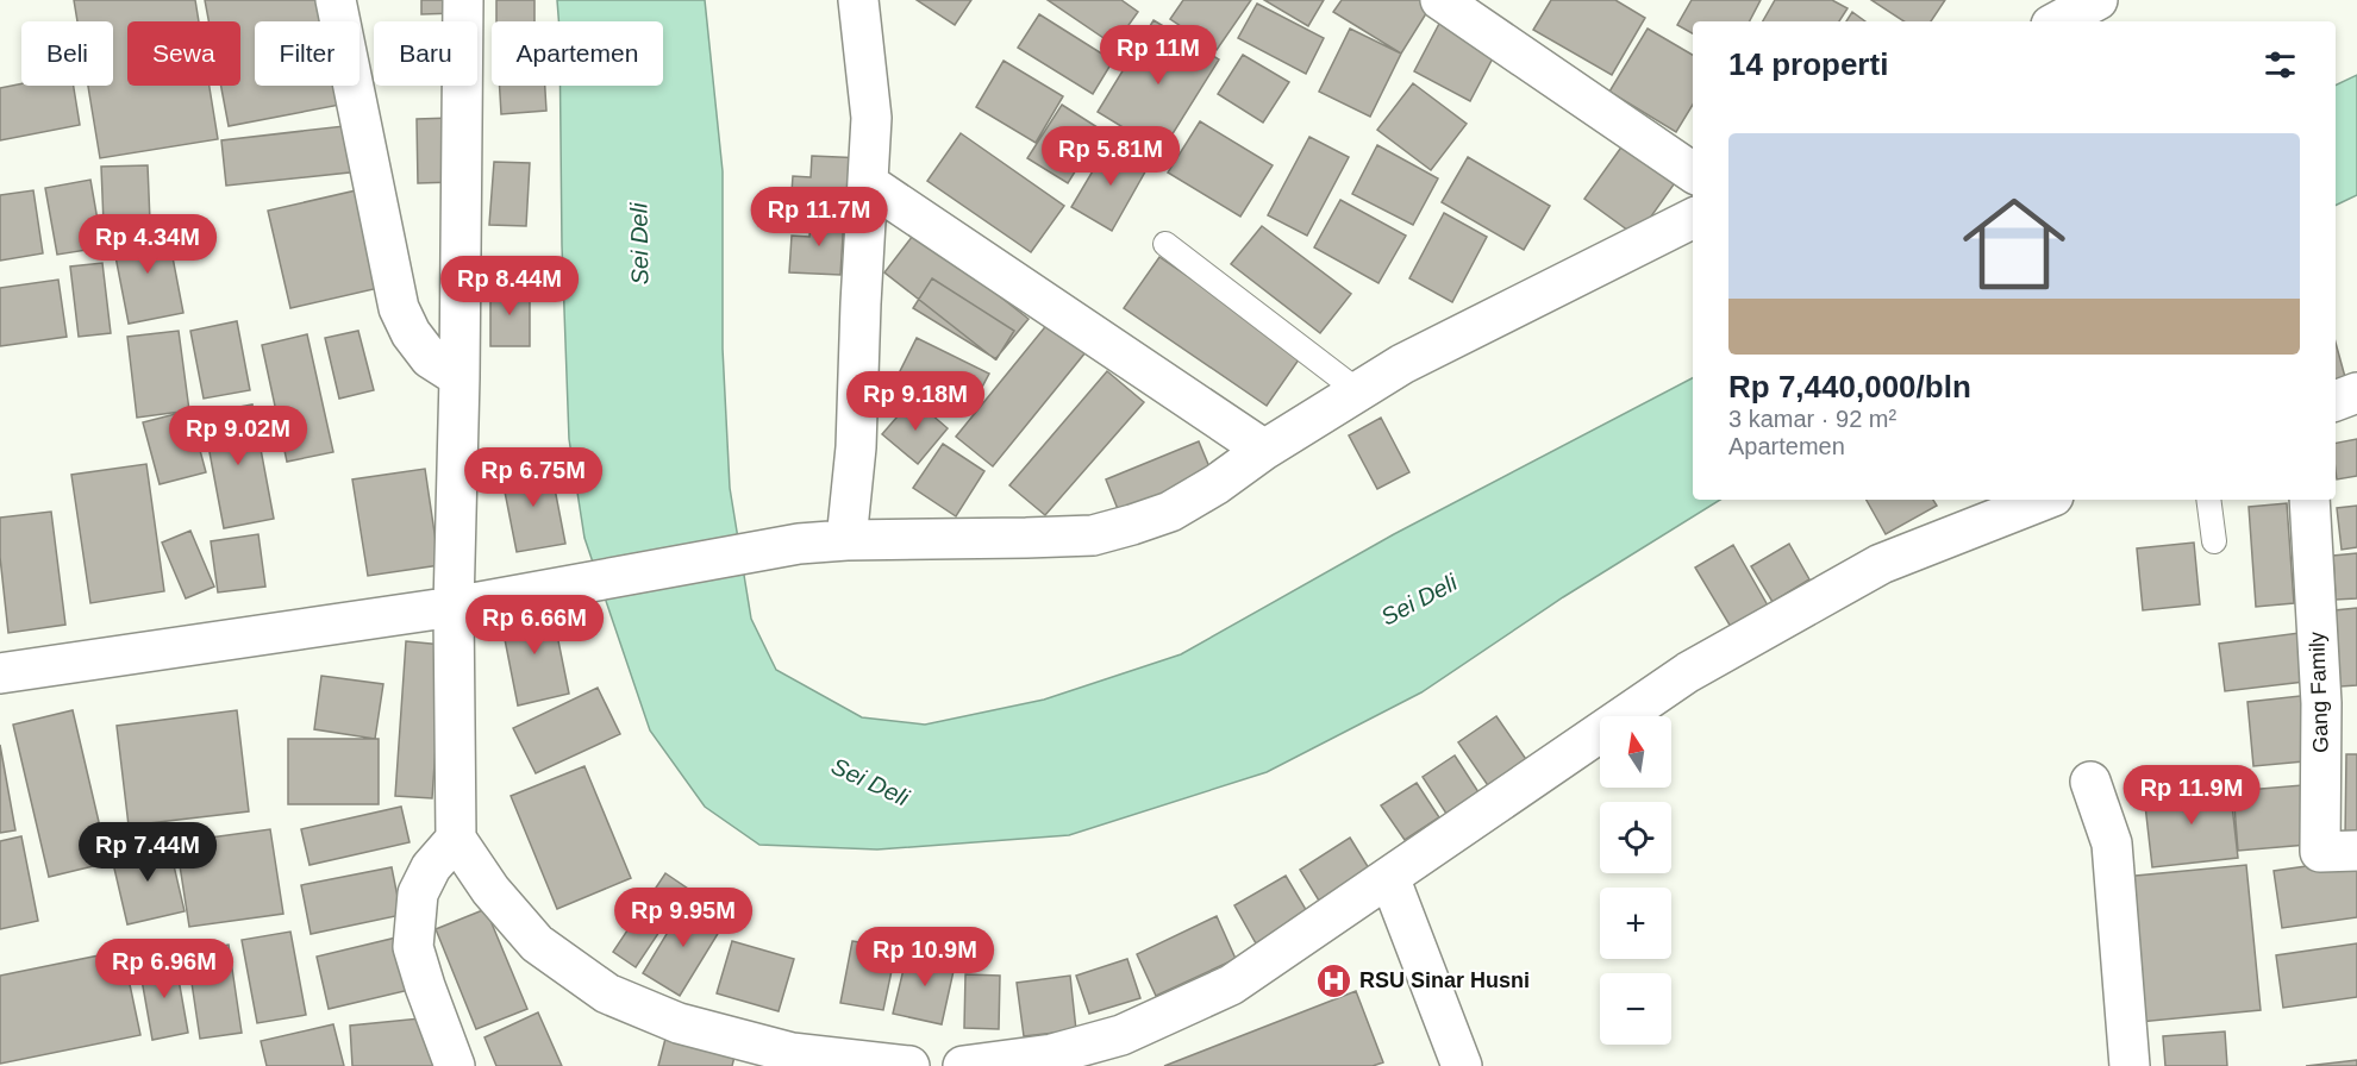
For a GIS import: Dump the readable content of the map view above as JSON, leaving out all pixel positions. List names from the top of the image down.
{
  "streets": {
    "street": ["Gang Family"]
  },
  "water": ["Sei Deli"],
  "places": {
    "hospital": ["RSU Sinar Husni"]
  },
  "north": "top",
  "page": {
    "chip": [
      "Beli",
      "Sewa",
      "Filter",
      "Baru",
      "Apartemen"
    ],
    "heading": "14 properti",
    "price": [
      "Rp 11M",
      "Rp 5.81M",
      "Rp 11.7M",
      "Rp 4.34M",
      "Rp 8.44M",
      "Rp 9.18M",
      "Rp 9.02M",
      "Rp 6.75M",
      "Rp 6.66M",
      "Rp 11.9M",
      "Rp 7.44M",
      "Rp 9.95M",
      "Rp 10.9M",
      "Rp 6.96M"
    ],
    "list": [
      {
        "name": "Rp 7,440,000/bln",
        "note": "3 kamar · 92 m² · Apartemen"
      }
    ],
    "map_buttons": ["+", "−"]
  }
}
